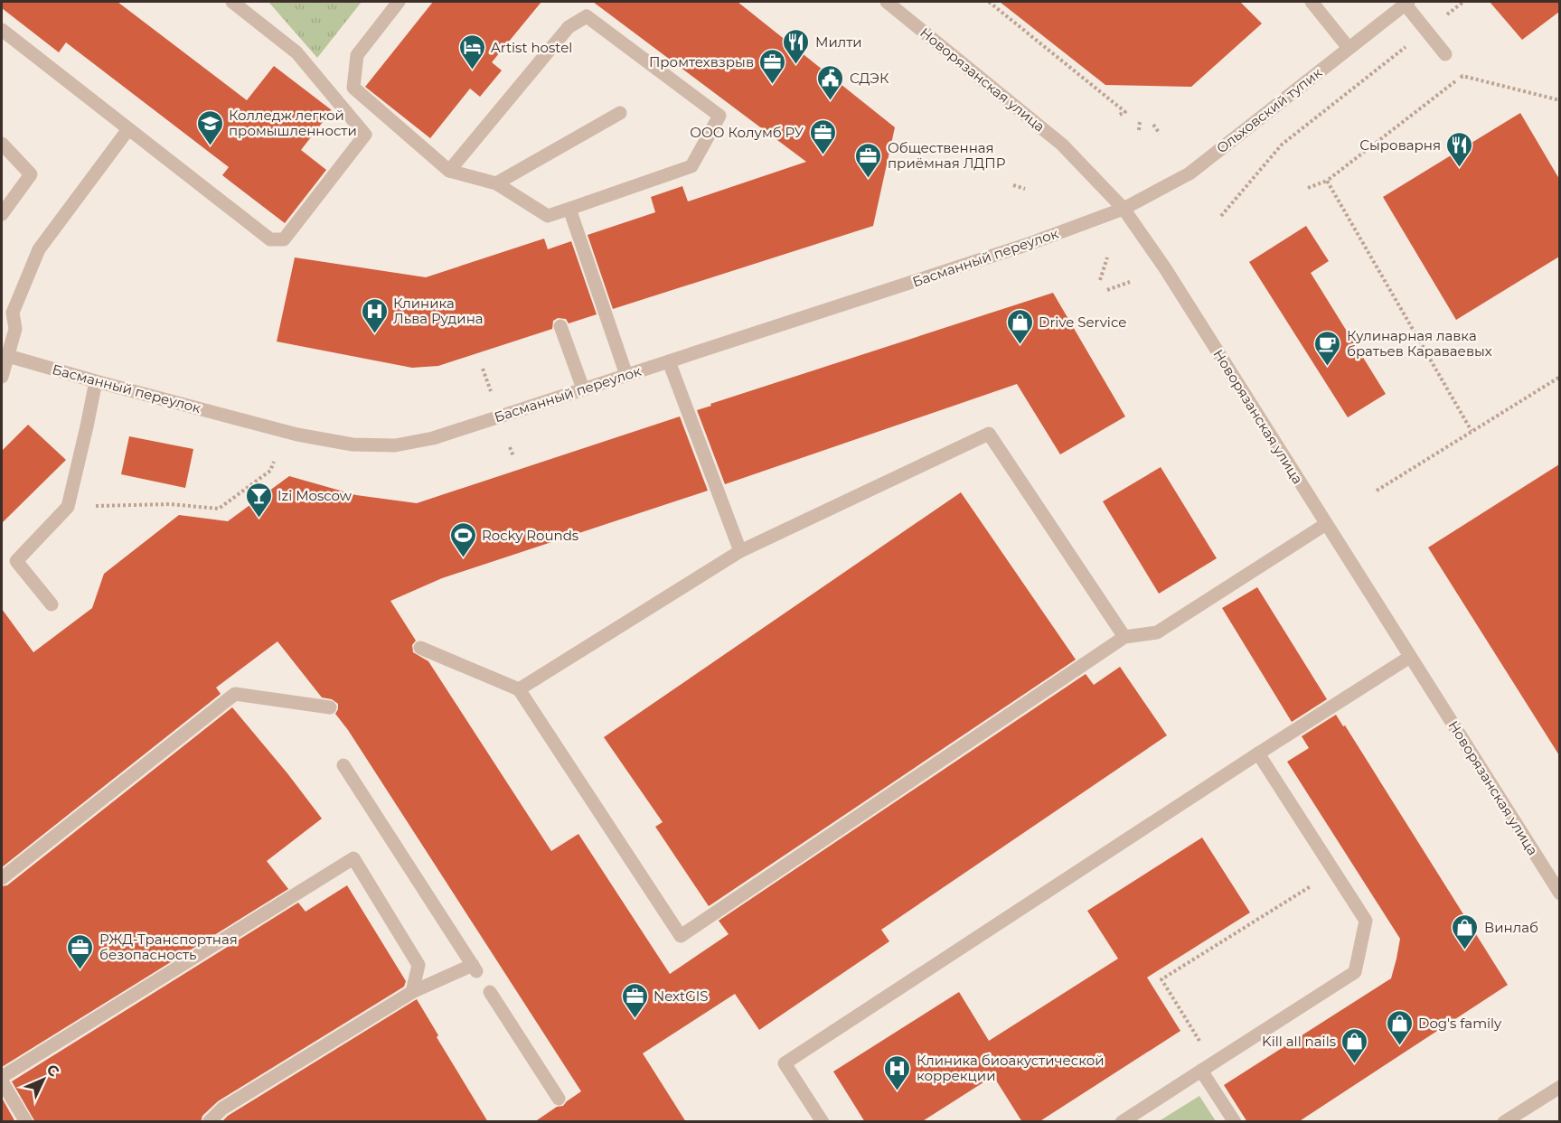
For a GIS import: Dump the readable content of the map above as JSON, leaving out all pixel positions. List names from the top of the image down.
{
  "streets": {
    "street": ["Новорязанская улица", "Ольховский тупик", "Басманный переулок"]
  },
  "crossings": [
    ["Новорязанская улица", "Ольховский тупик"],
    ["Новорязанская улица", "Басманный переулок"],
    ["Ольховский тупик", "Басманный переулок"]
  ],
  "places": {
    "restaurant": ["Милти", "Сыроварня"],
    "hotel": ["Artist hostel"],
    "office": [
      "Промтехвзрыв",
      "ООО Колумб РУ",
      "Общественная приёмная ЛДПР",
      "РЖД-Транспортная безопасность",
      "NextGIS"
    ],
    "public building": ["СДЭК"],
    "school or university": ["Колледж легкой промышленности"],
    "hospital": ["Клиника Льва Рудина", "Клиника биоакустической коррекции"],
    "shop": [
      "Drive Service",
      "Винлаб",
      "Dog's family",
      "Kill all nails"
    ],
    "cafe": ["Кулинарная лавка братьев Караваевых"],
    "bar": ["Izi Moscow"],
    "sports": ["Rocky Rounds"]
  },
  "north": "top right"
}
